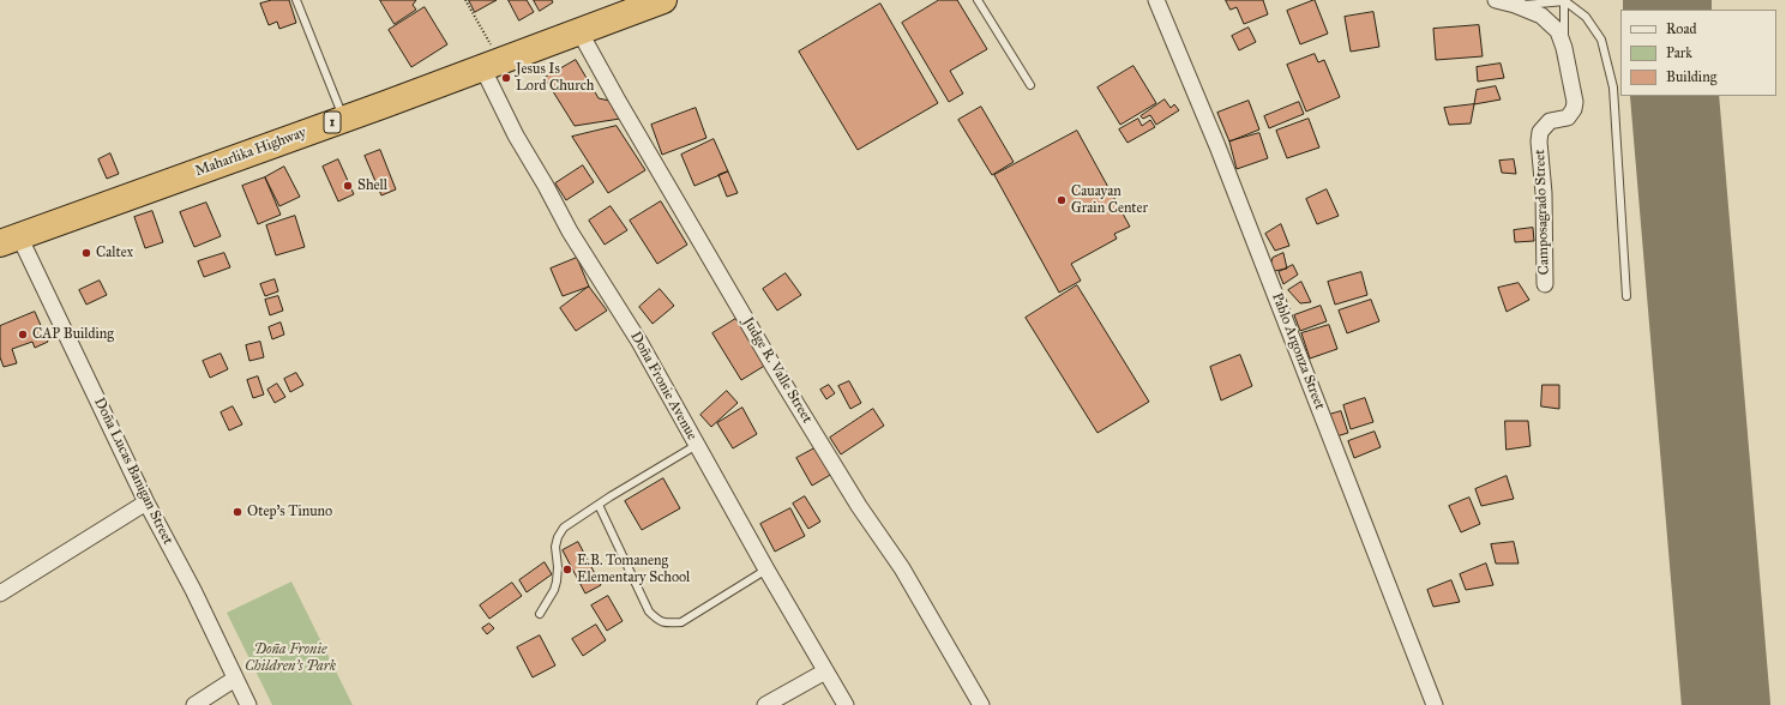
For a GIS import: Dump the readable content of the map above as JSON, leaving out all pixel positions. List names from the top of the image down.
{
  "streets": {
    "highway": ["1", "Maharlika Highway"],
    "street": [
      "Camposagrado Street",
      "Pablo Argonza Street",
      "Judge R. Valle Street",
      "Doña Fronie Avenue",
      "Doña Lucas Banigan Street"
    ]
  },
  "crossings": [
    ["Maharlika Highway", "Judge R. Valle Street"],
    ["Maharlika Highway", "Doña Fronie Avenue"],
    ["Maharlika Highway", "Doña Lucas Banigan Street"]
  ],
  "parks": ["Doña Fronie Children's Park"],
  "places": [
    "Jesus Is Lord Church",
    "Shell",
    "Cauayan Grain Center",
    "Caltex",
    "CAP Building",
    "Otep's Tinuno",
    "E.B. Tomaneng Elementary School"
  ],
  "legend": ["Road", "Park", "Building"]
}
